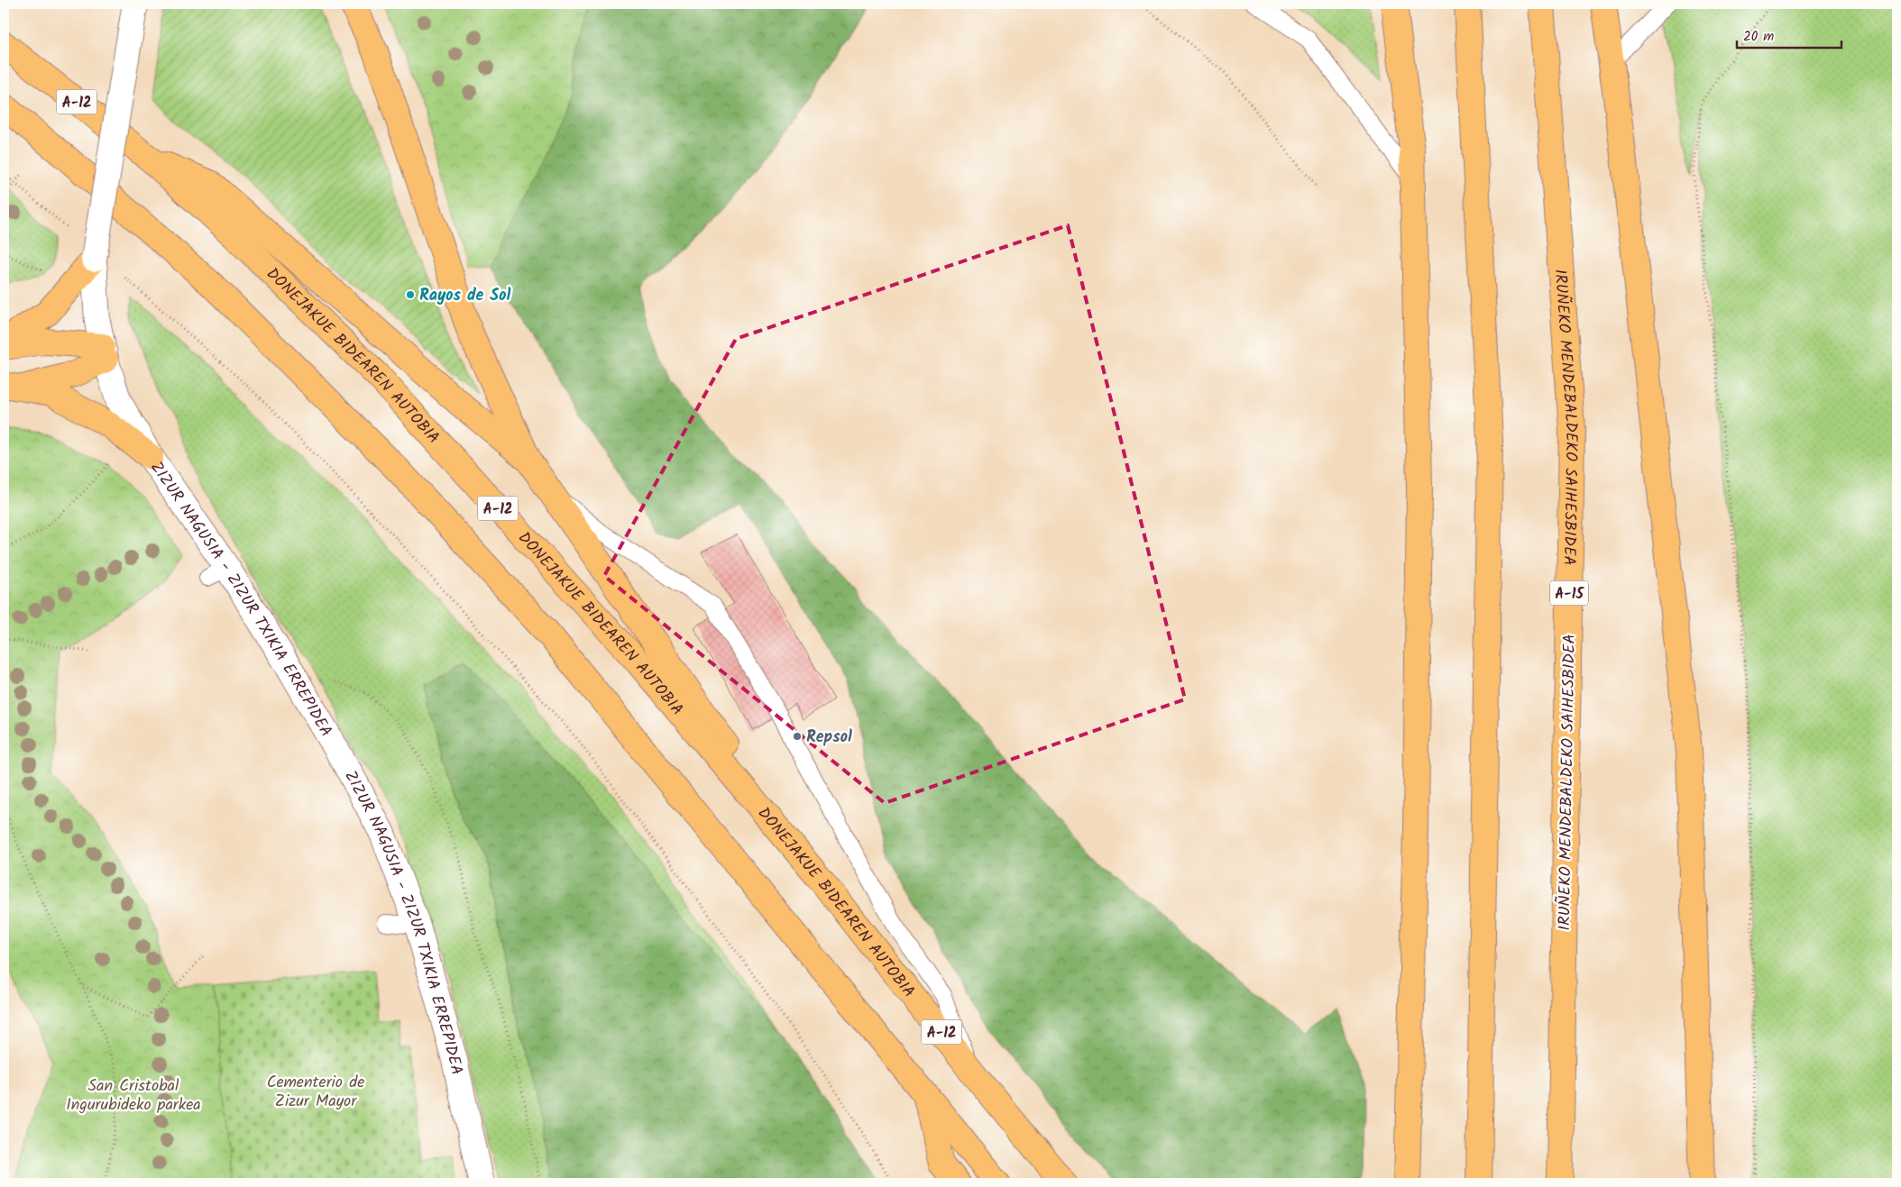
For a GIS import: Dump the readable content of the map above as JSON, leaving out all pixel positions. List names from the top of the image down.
{
  "streets": {
    "highway": [
      "A-12",
      "DONEJAKUE BIDEAREN AUTOBIA",
      "IRUÑEKO MENDEBALDEKO SAIHESBIDEA",
      "A-15"
    ],
    "street": ["ZIZUR NAGUSIA - ZIZUR TXIKIA ERREPIDEA"]
  },
  "parks": ["Cementerio de Zizur Mayor", "San Cristobal Ingurubideko parkea"],
  "places": ["Rayos de Sol", "Repsol"],
  "scale_bar": "20 m"
}
